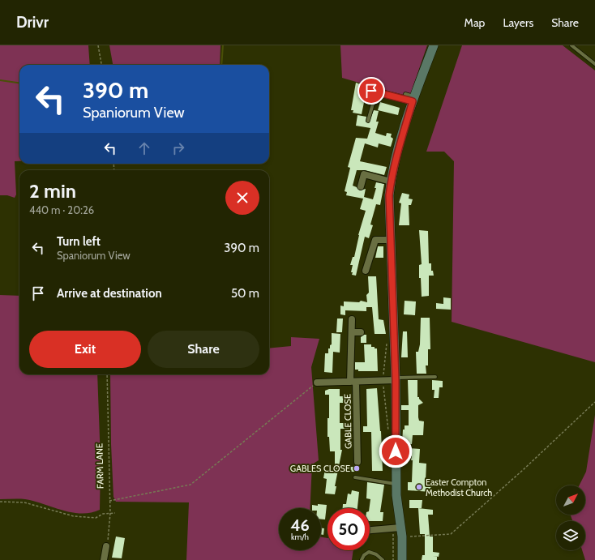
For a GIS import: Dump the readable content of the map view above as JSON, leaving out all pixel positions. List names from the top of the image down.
{
  "streets": {
    "street": ["GABLE CLOSE"],
    "path": ["FARM LANE"]
  },
  "places": ["GABLES CLOSE", "Easter Compton Methodist Church"],
  "north": "top right",
  "page": {
    "header": "Drivr",
    "nav": ["Map", "Layers", "Share"],
    "turn": ["390 m", "Spaniorum View"],
    "heading": ["2 min", "440 m · 20:26"],
    "list": [
      {
        "name": "Turn left",
        "note": "Spaniorum View",
        "value": "390 m"
      },
      {
        "name": "Arrive at destination",
        "value": "50 m"
      }
    ],
    "buttons": ["Exit", "Share"],
    "speed": "46 km/h",
    "limit": "50"
  }
}
